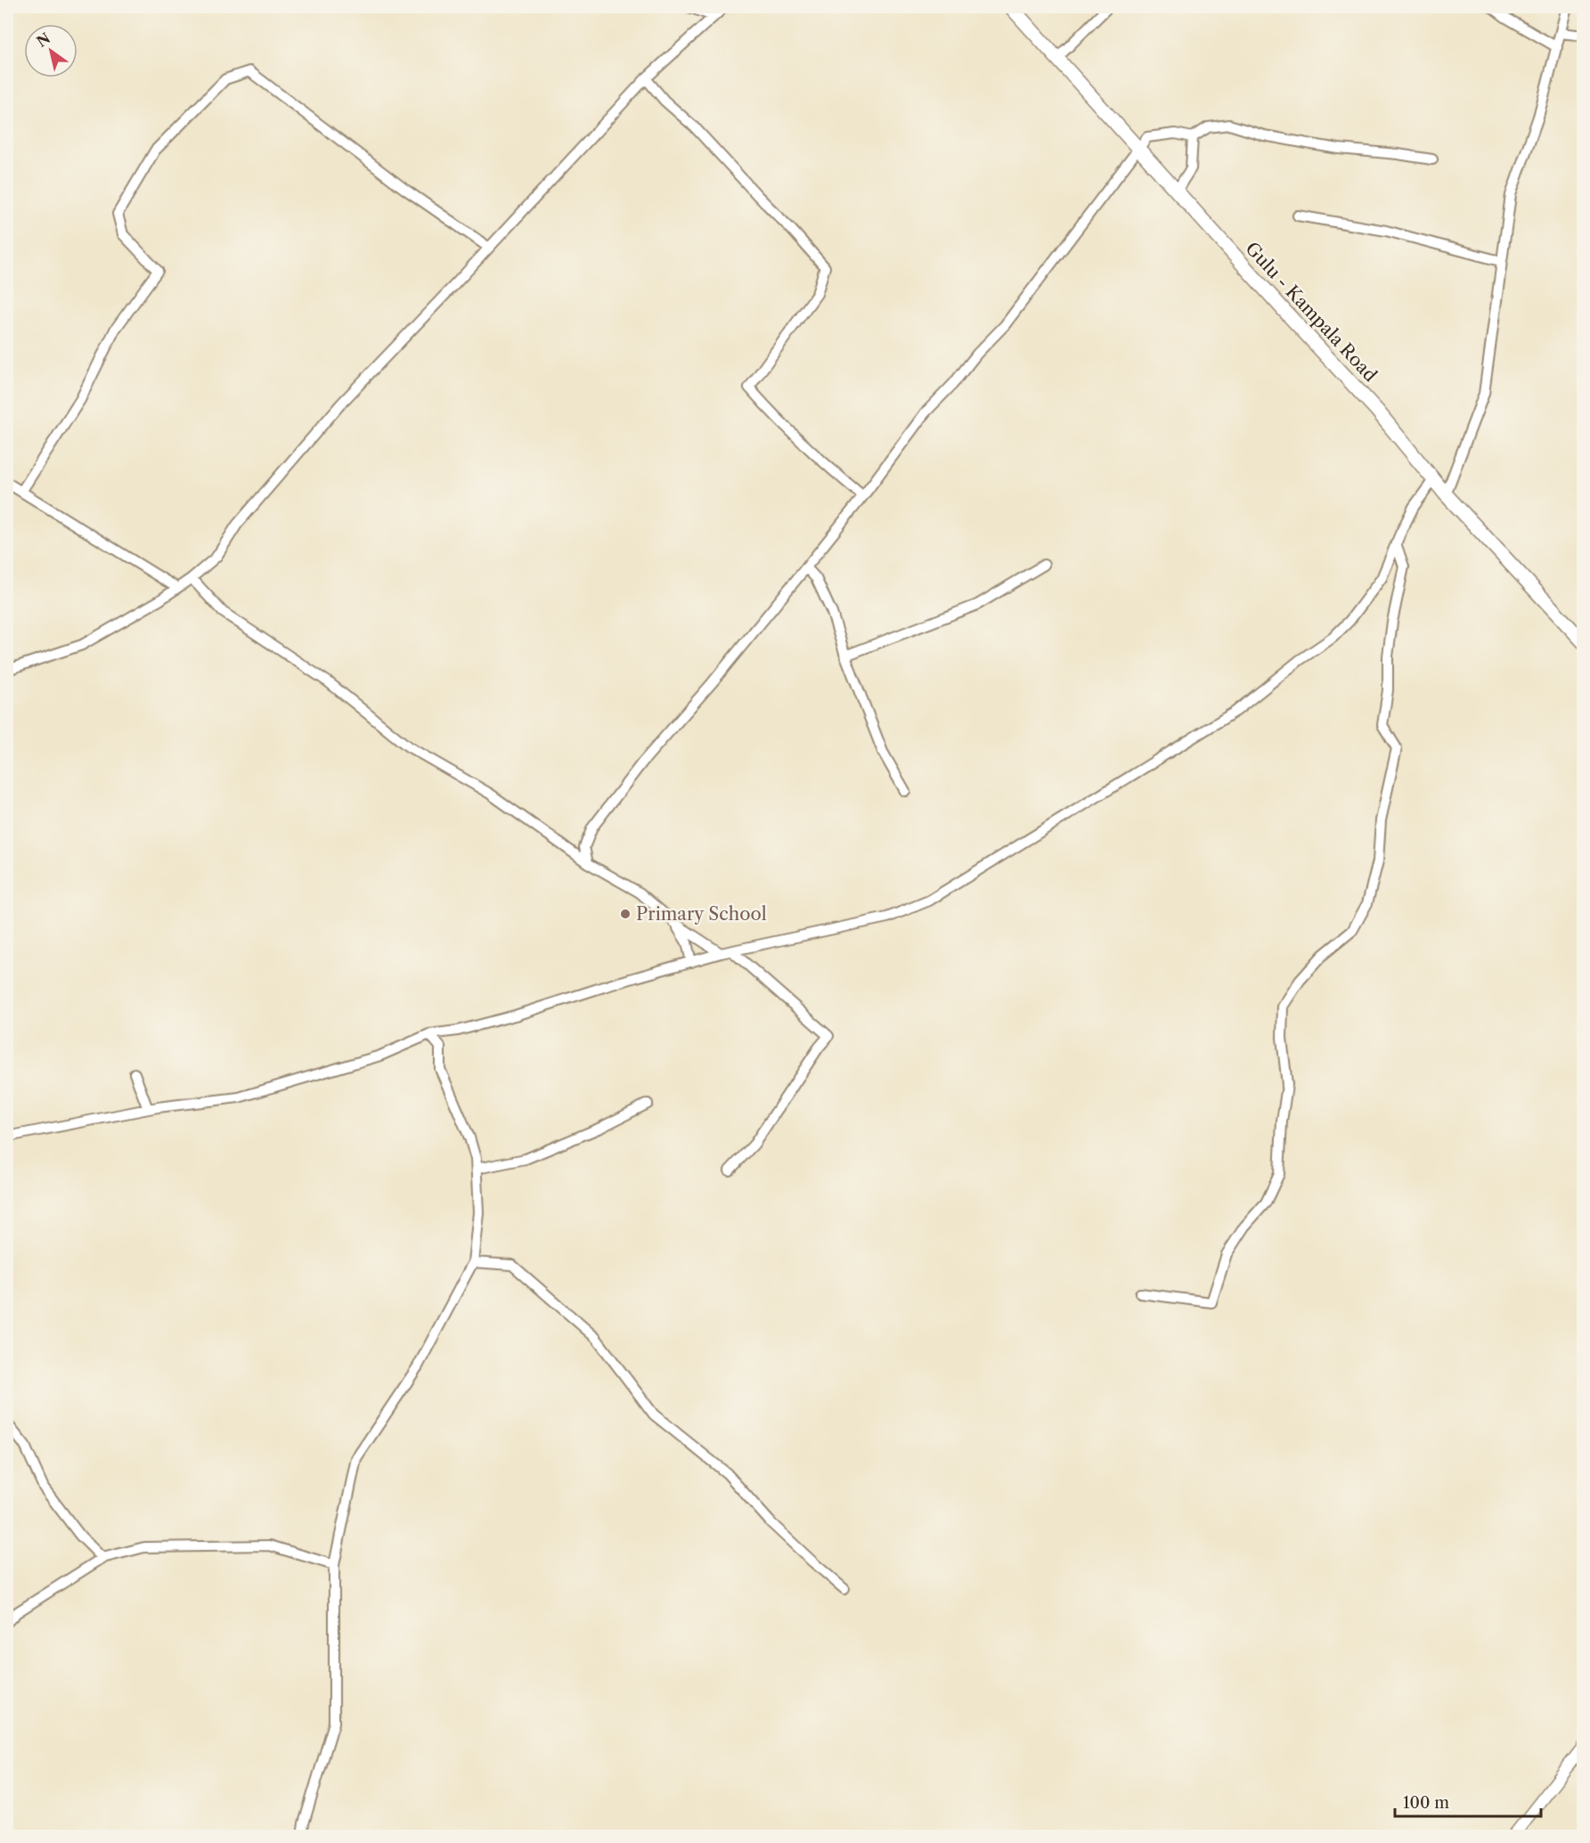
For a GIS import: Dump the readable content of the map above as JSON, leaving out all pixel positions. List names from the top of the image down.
{
  "streets": {
    "main road": ["Gulu - Kampala Road"]
  },
  "places": ["Primary School"],
  "scale_bar": "100 m",
  "north": "top left"
}
